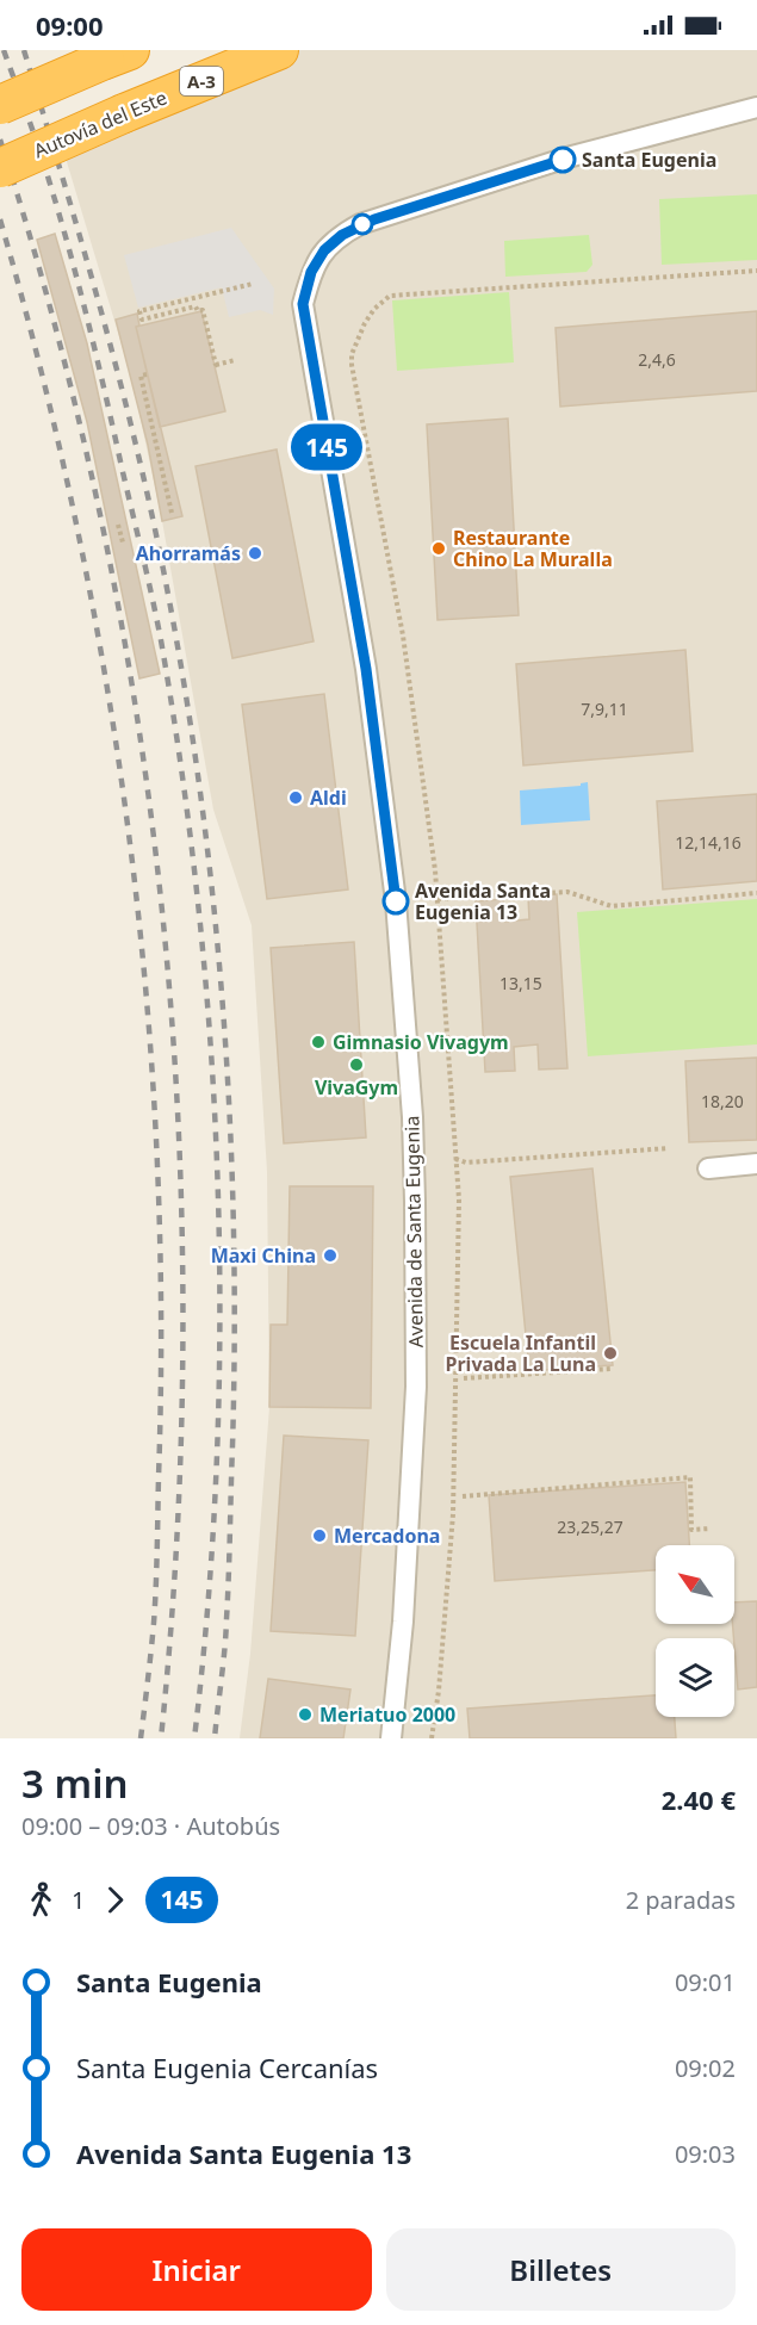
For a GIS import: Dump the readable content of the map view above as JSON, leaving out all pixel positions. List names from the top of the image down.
{
  "streets": {
    "highway": ["A-3", "Autovía del Este"],
    "street": ["Avenida de Santa Eugenia"]
  },
  "places": [
    "Santa Eugenia",
    "Restaurante Chino La Muralla",
    "Ahorramás",
    "Aldi",
    "Avenida Santa Eugenia 13",
    "Gimnasio Vivagym",
    "VivaGym",
    "Maxi China",
    "Escuela Infantil Privada La Luna",
    "Mercadona",
    "Meriatuo 2000"
  ],
  "lines": ["bus line 145"],
  "house_numbers": [
    "2,4,6",
    "7,9,11",
    "12,14,16",
    "13,15",
    "18,20",
    "23,25,27"
  ],
  "north": "top left",
  "page": {
    "status": "09:00",
    "on_map": "145",
    "heading": ["3 min", "09:00 – 09:03 · Autobús", "2.40 €"],
    "legs": ["1", "145", "2 paradas"],
    "list": [
      {
        "name": "Santa Eugenia",
        "value": "09:01"
      },
      {
        "name": "Santa Eugenia Cercanías",
        "value": "09:02"
      },
      {
        "name": "Avenida Santa Eugenia 13",
        "value": "09:03"
      }
    ],
    "buttons": ["Iniciar", "Billetes"]
  }
}
